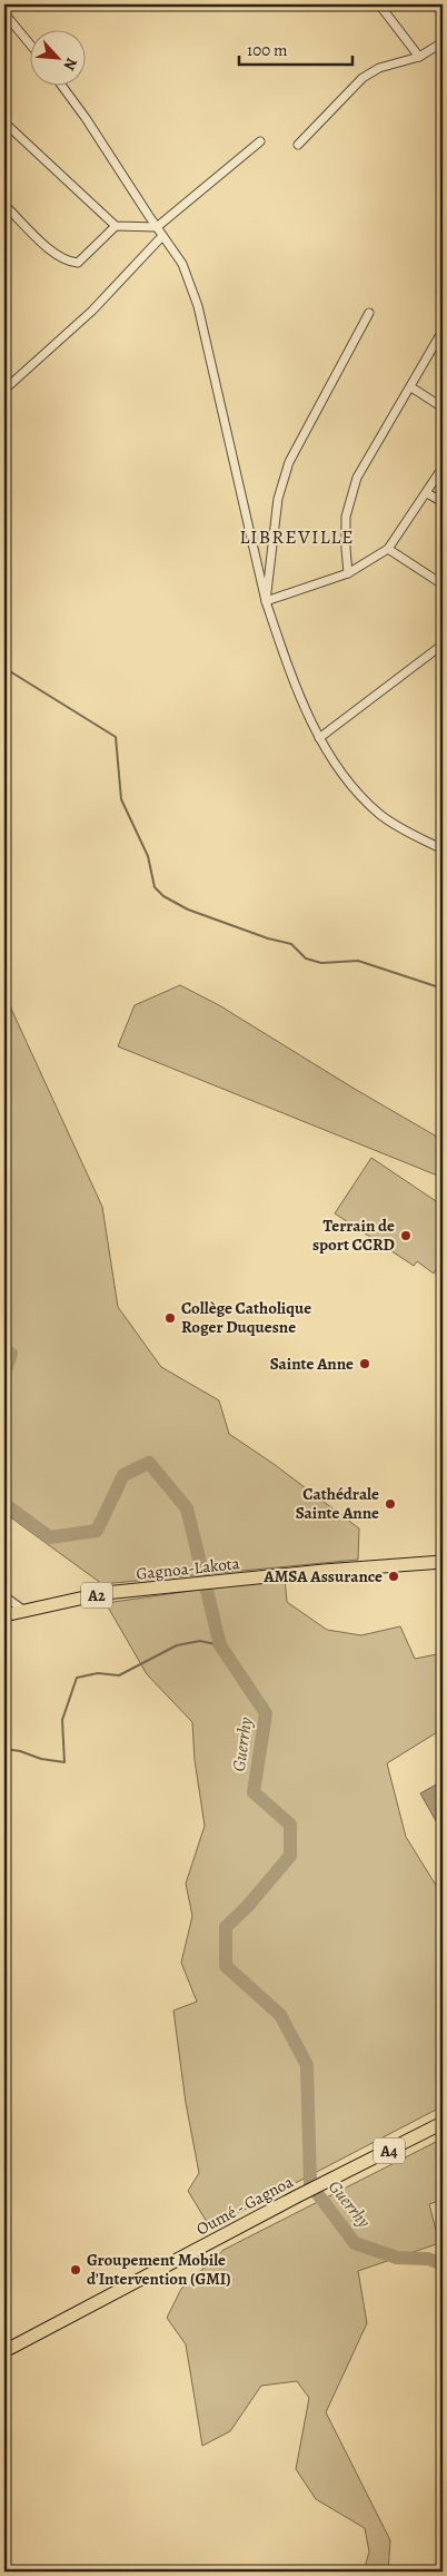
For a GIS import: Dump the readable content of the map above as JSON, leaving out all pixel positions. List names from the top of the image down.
{
  "streets": {
    "main road": [
      "Gagnoa-Lakota",
      "A2",
      "A4",
      "Oumé - Gagnoa"
    ]
  },
  "districts": ["LIBREVILLE"],
  "water": ["Guerrhy"],
  "places": [
    "Terrain de sport CCRD",
    "Collège Catholique Roger Duquesne",
    "Sainte Anne",
    "Cathédrale Sainte Anne",
    "AMSA Assurance",
    "Groupement Mobile d'Intervention (GMI)"
  ],
  "scale_bar": "100 m",
  "north": "bottom right"
}
